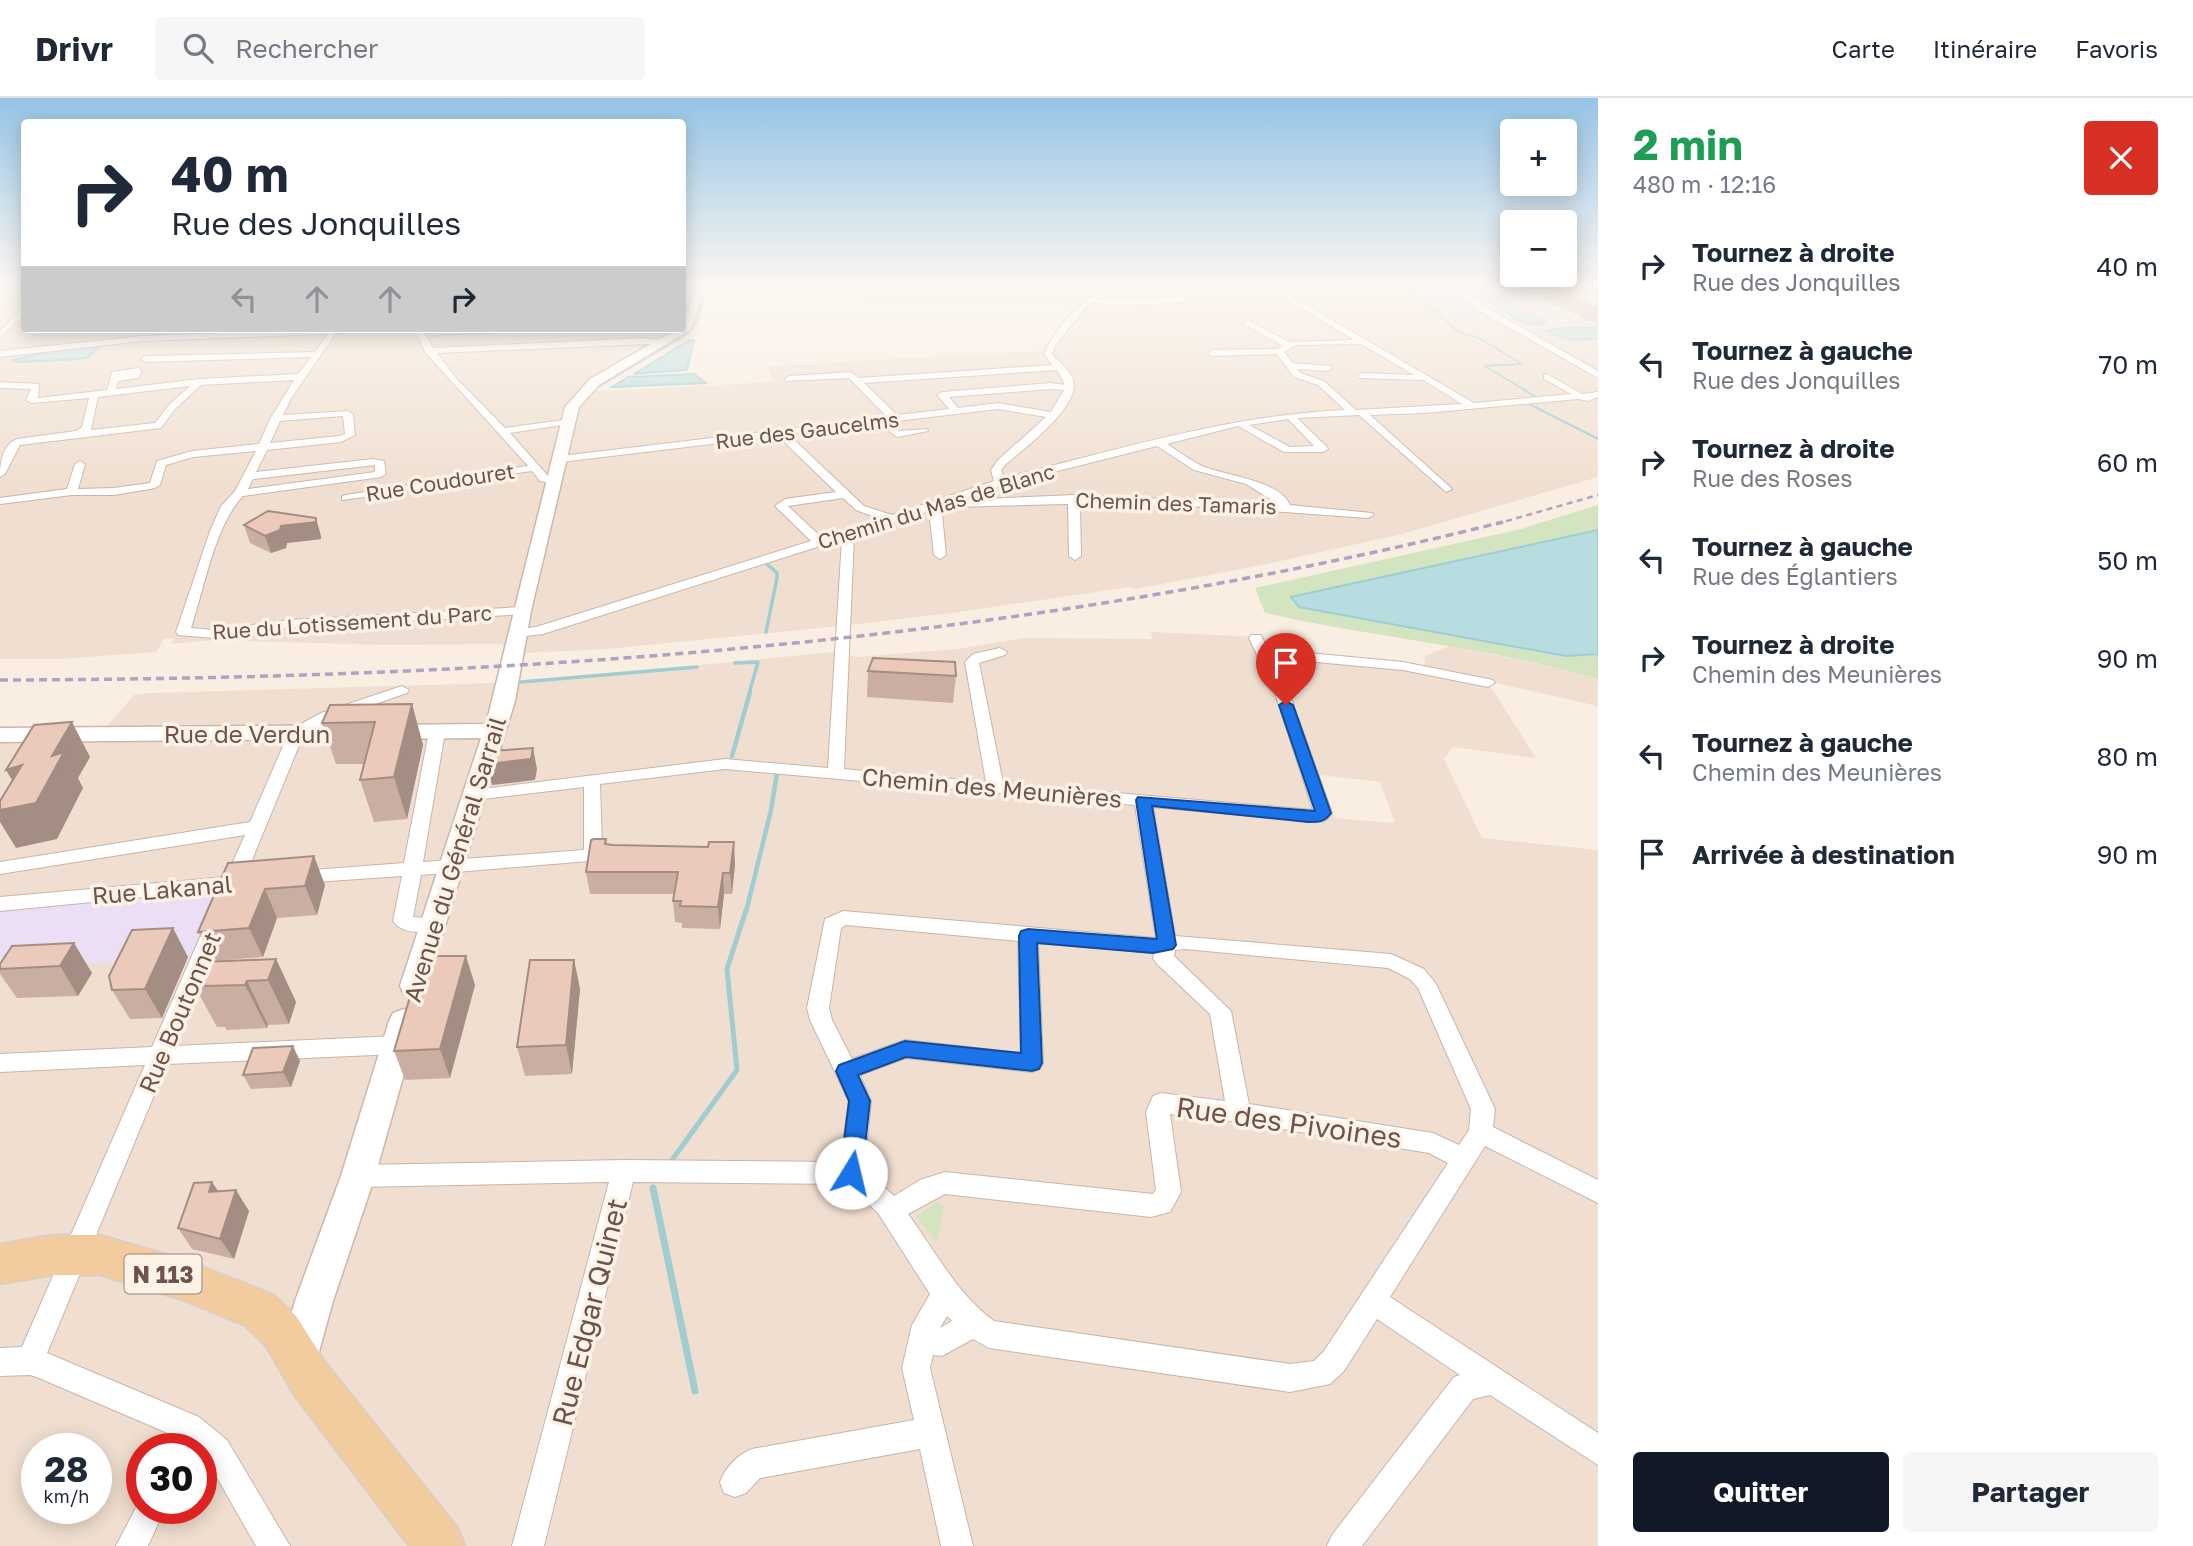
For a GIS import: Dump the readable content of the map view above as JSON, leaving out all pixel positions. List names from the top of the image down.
{
  "streets": {
    "main road": ["Rue de Verdun", "Avenue du Général Sarrail", "N 113"],
    "street": [
      "Rue des Gaucelms",
      "Rue Coudouret",
      "Chemin des Tamaris",
      "Chemin du Mas de Blanc",
      "Rue du Lotissement du Parc",
      "Chemin des Meunières",
      "Rue Lakanal",
      "Rue Boutonnet",
      "Rue des Pivoines",
      "Rue Edgar Quinet"
    ]
  },
  "crossings": [
    ["Rue des Gaucelms", "Avenue du Général Sarrail"],
    ["Chemin des Tamaris", "Chemin du Mas de Blanc"],
    ["Chemin du Mas de Blanc", "Avenue du Général Sarrail"],
    ["Rue du Lotissement du Parc", "Avenue du Général Sarrail"],
    ["Rue de Verdun", "Avenue du Général Sarrail"],
    ["Rue de Verdun", "Rue Boutonnet"],
    ["Chemin des Meunières", "Avenue du Général Sarrail"],
    ["Avenue du Général Sarrail", "N 113"],
    ["Avenue du Général Sarrail", "Rue Edgar Quinet"],
    ["Rue Lakanal", "Rue Boutonnet"],
    ["Rue Boutonnet", "N 113"]
  ],
  "page": {
    "header": "Drivr",
    "search": "Rechercher",
    "nav": ["Carte", "Itinéraire", "Favoris"],
    "heading": ["2 min", "480 m · 12:16"],
    "map_buttons": ["+", "−"],
    "turn": ["40 m", "Rue des Jonquilles"],
    "list": [
      {
        "name": "Tournez à droite",
        "note": "Rue des Jonquilles",
        "value": "40 m"
      },
      {
        "name": "Tournez à gauche",
        "note": "Rue des Jonquilles",
        "value": "70 m"
      },
      {
        "name": "Tournez à droite",
        "note": "Rue des Roses",
        "value": "60 m"
      },
      {
        "name": "Tournez à gauche",
        "note": "Rue des Églantiers",
        "value": "50 m"
      },
      {
        "name": "Tournez à droite",
        "note": "Chemin des Meunières",
        "value": "90 m"
      },
      {
        "name": "Tournez à gauche",
        "note": "Chemin des Meunières",
        "value": "80 m"
      },
      {
        "name": "Arrivée à destination",
        "value": "90 m"
      }
    ],
    "speed": "28 km/h",
    "limit": "30",
    "buttons": ["Quitter", "Partager"]
  }
}
